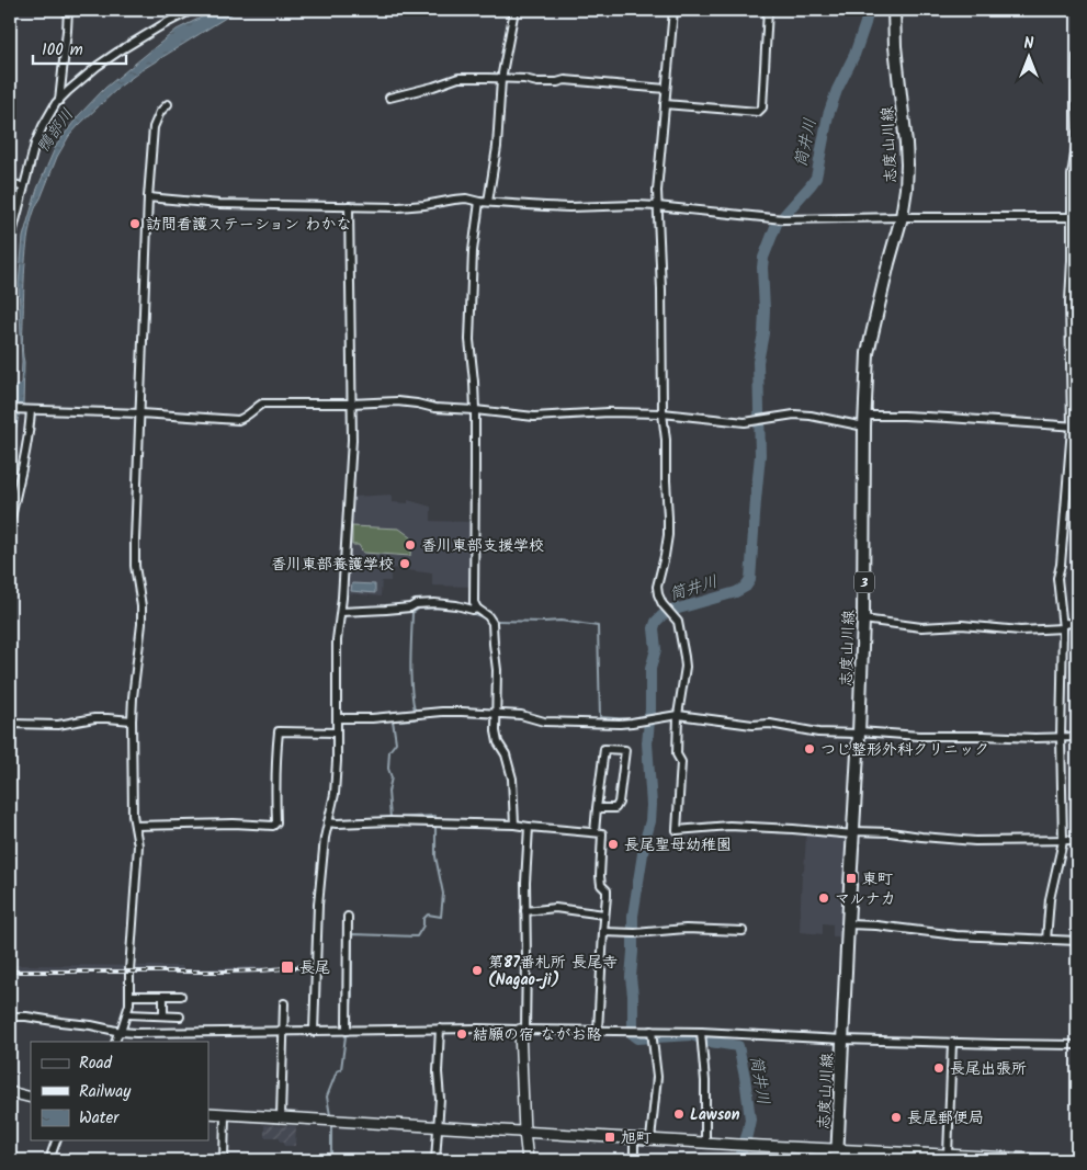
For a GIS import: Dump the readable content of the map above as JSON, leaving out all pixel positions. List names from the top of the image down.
{
  "streets": {
    "main road": ["志度山川線", "3"]
  },
  "water": ["鴨部川", "筒井川"],
  "places": {
    "other": [
      "訪問看護ステーション わかな",
      "香川東部支援学校",
      "香川東部養護学校",
      "つじ整形外科クリニック",
      "長尾聖母幼稚園",
      "マルナカ",
      "第87番札所 長尾寺 (Nagao-ji)",
      "結願の宿 ながお路",
      "長尾出張所",
      "Lawson",
      "長尾郵便局"
    ],
    "transit": ["東町", "長尾", "旭町"]
  },
  "legend": ["Road", "Railway", "Water"],
  "scale_bar": "100 m",
  "north": "top"
}
